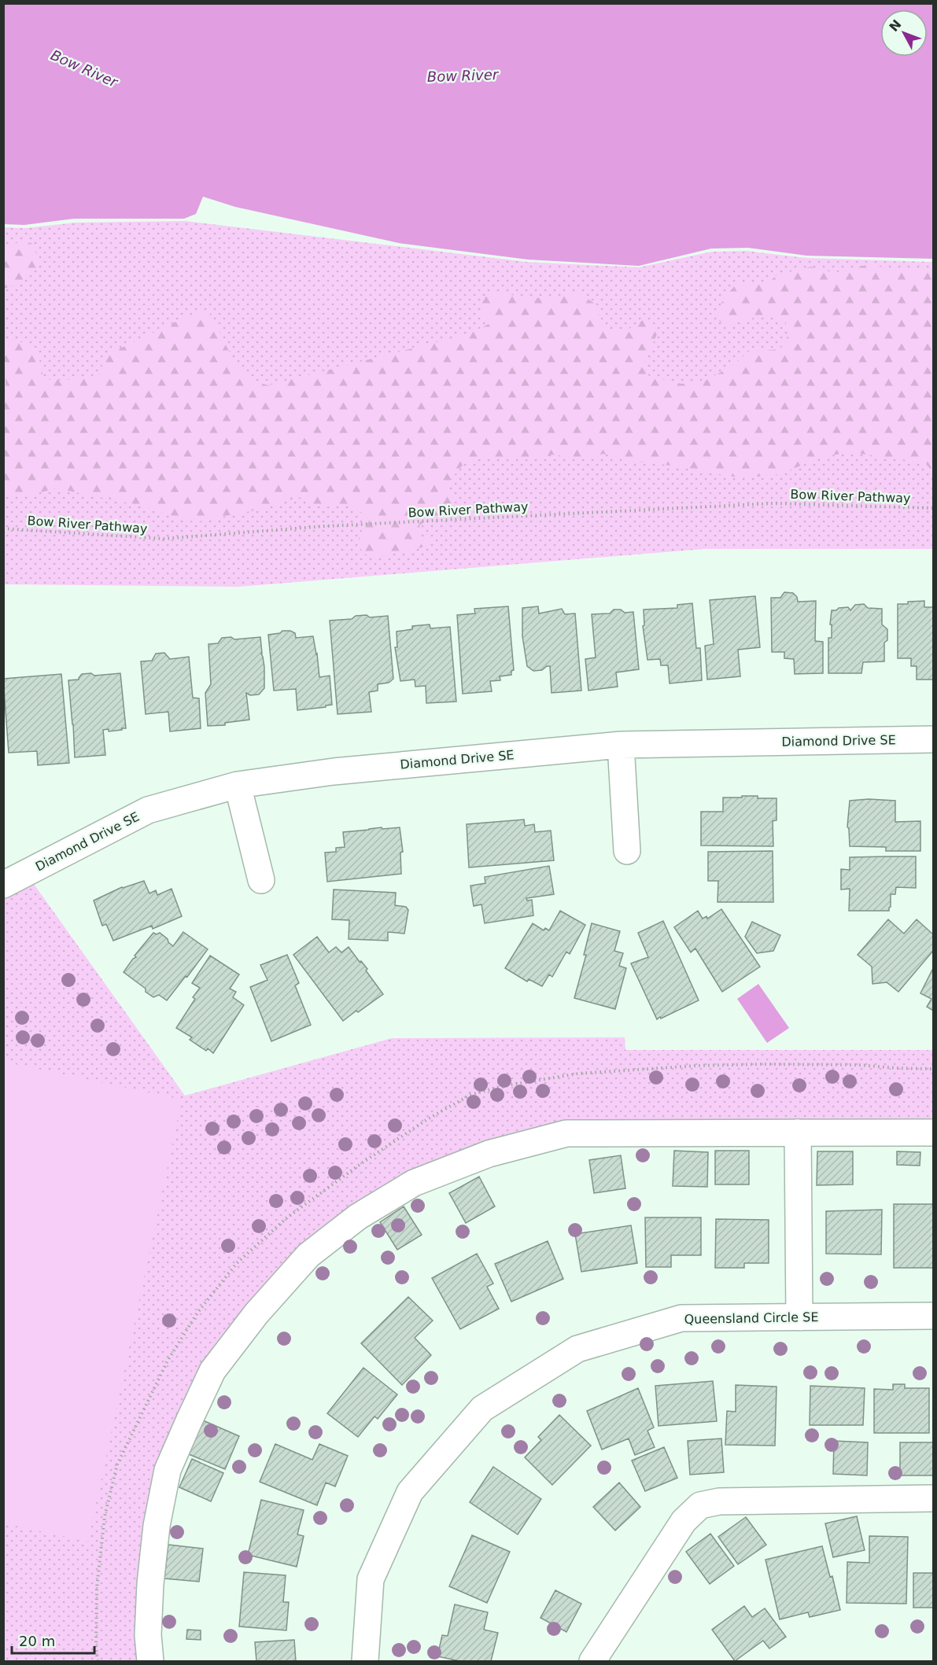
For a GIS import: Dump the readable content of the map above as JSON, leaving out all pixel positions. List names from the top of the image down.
{
  "streets": {
    "street": ["Diamond Drive SE", "Queensland Circle SE"],
    "path": ["Bow River Pathway"]
  },
  "water": ["Bow River"],
  "scale_bar": "20 m",
  "north": "top left"
}
